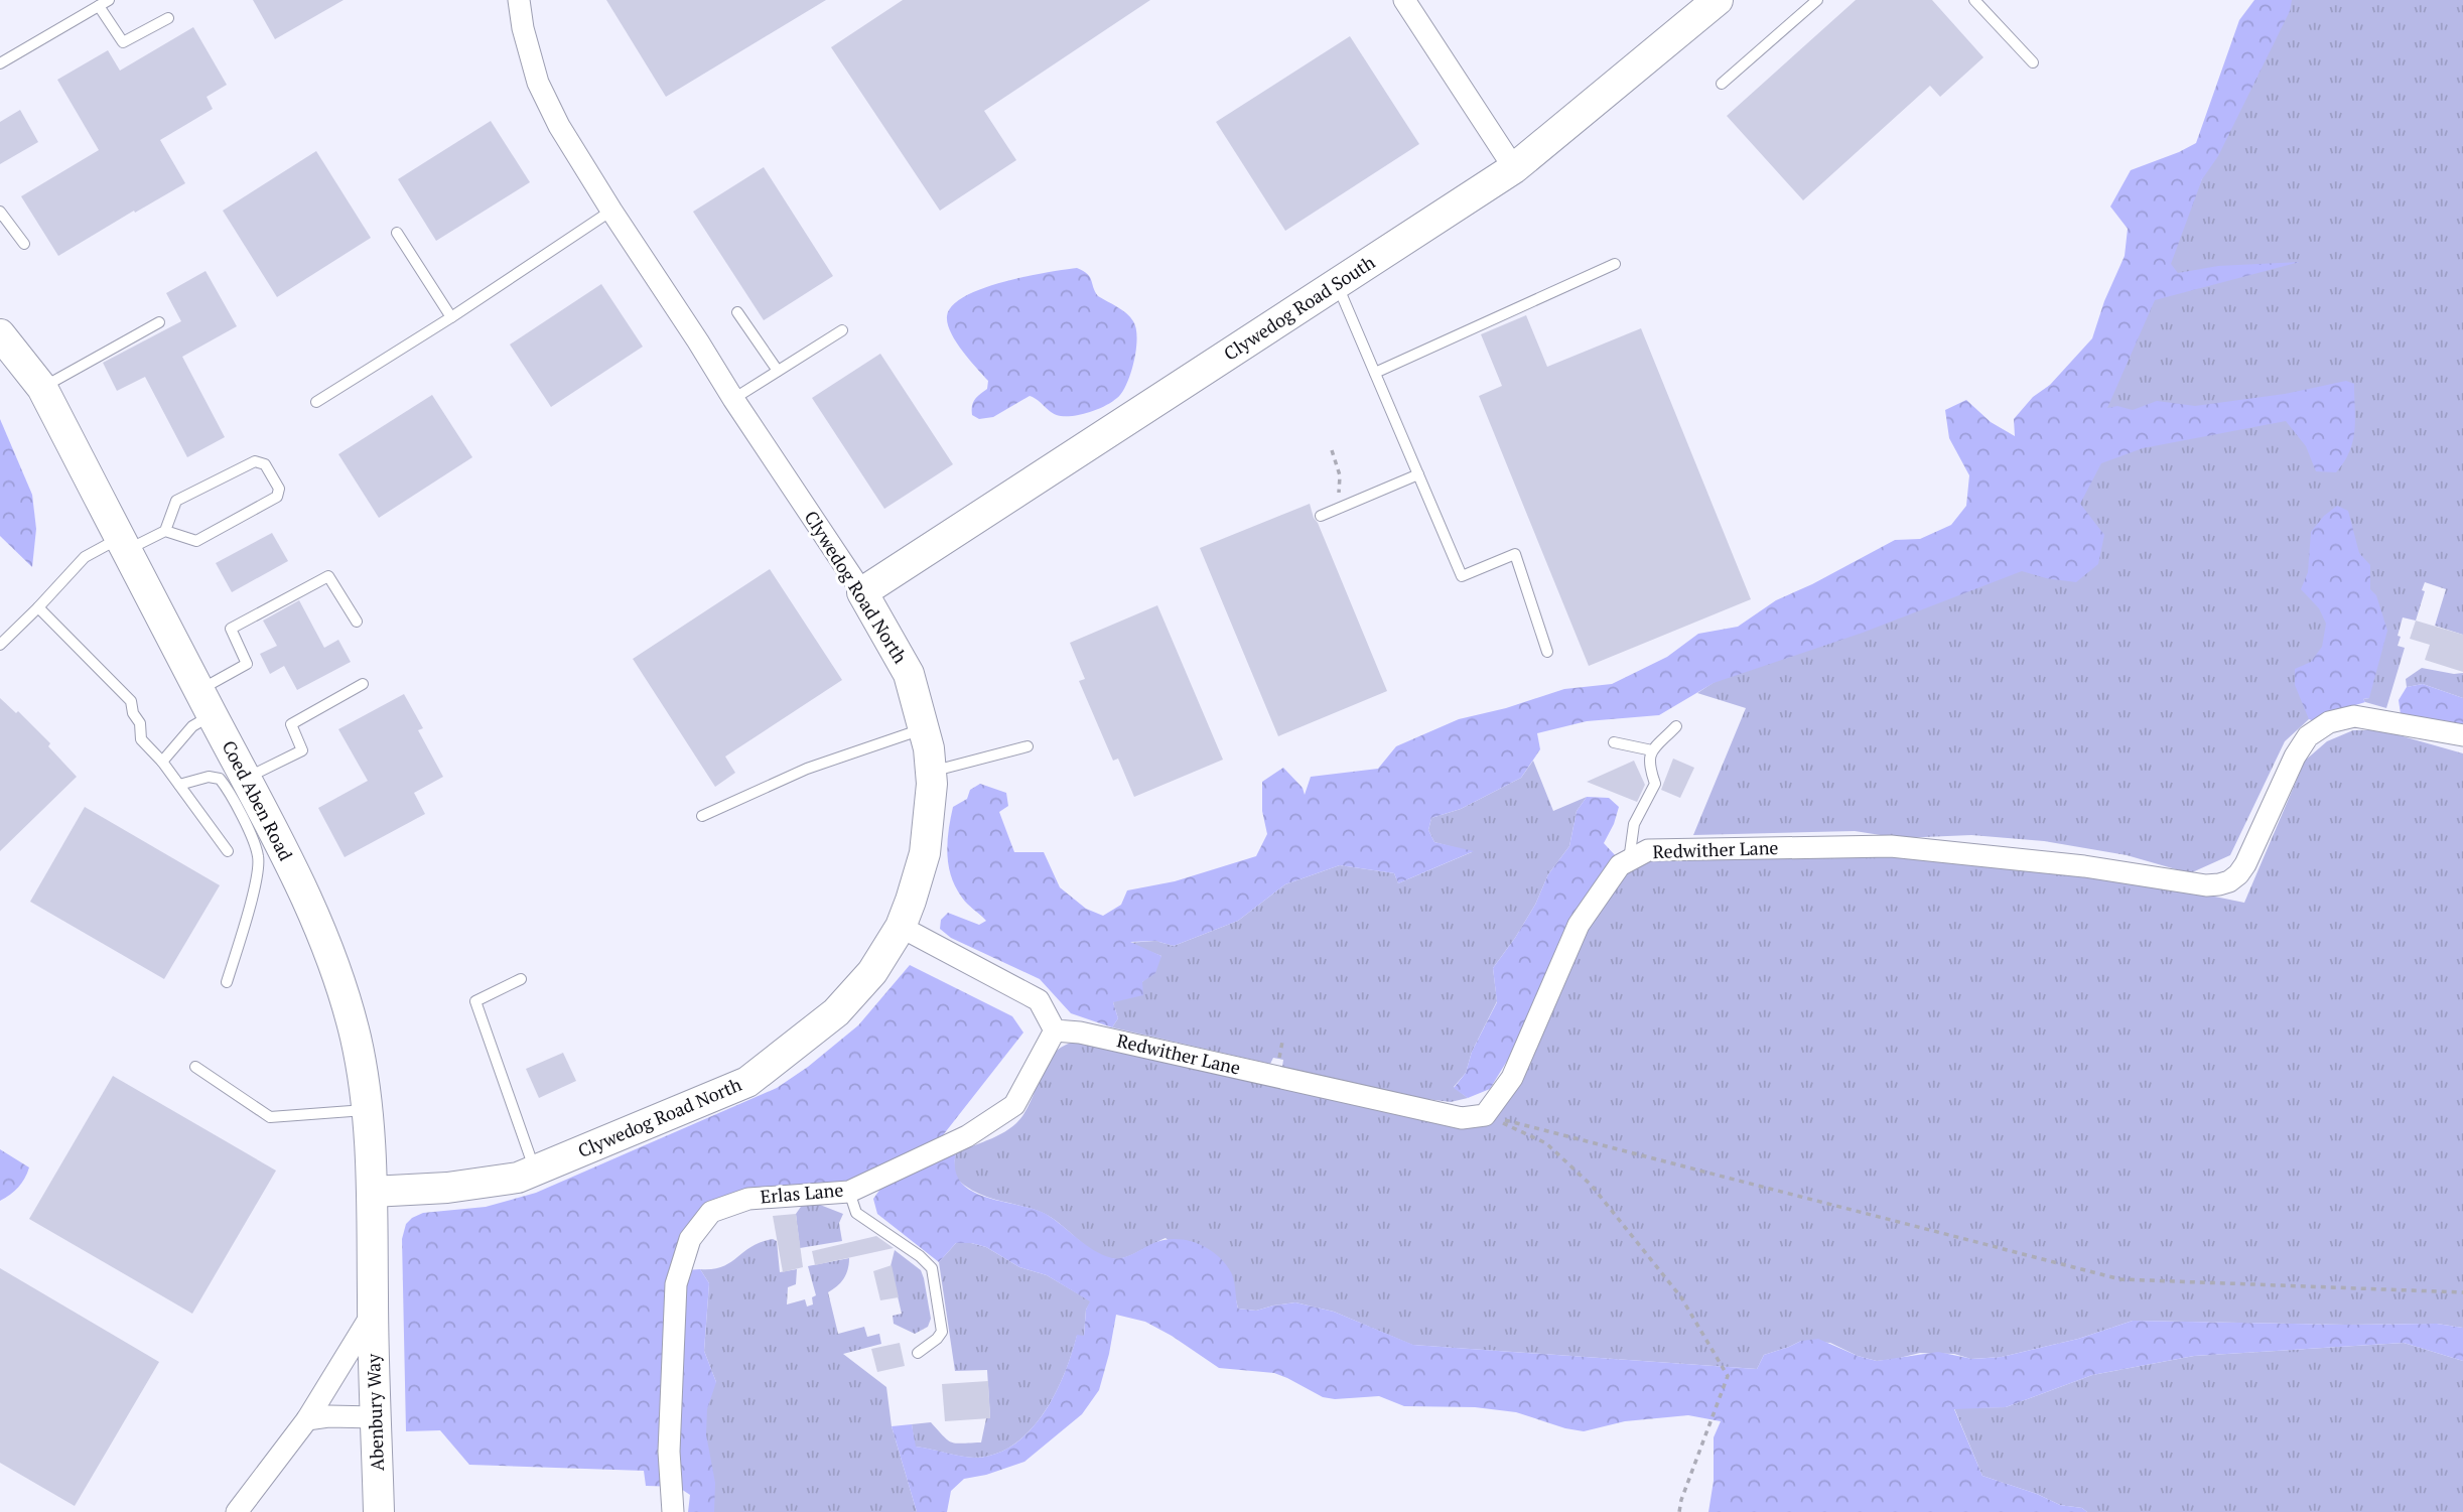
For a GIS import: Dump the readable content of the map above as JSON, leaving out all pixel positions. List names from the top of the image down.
{
  "streets": {
    "street": [
      "Clywedog Road South",
      "Clywedog Road North",
      "Coed Aben Road",
      "Redwither Lane",
      "Erlas Lane",
      "Abenbury Way"
    ]
  },
  "crossings": [
    ["Clywedog Road South", "Clywedog Road North"],
    ["Clywedog Road North", "Coed Aben Road"],
    ["Coed Aben Road", "Abenbury Way"],
    ["Redwither Lane", "Erlas Lane"]
  ]
}
